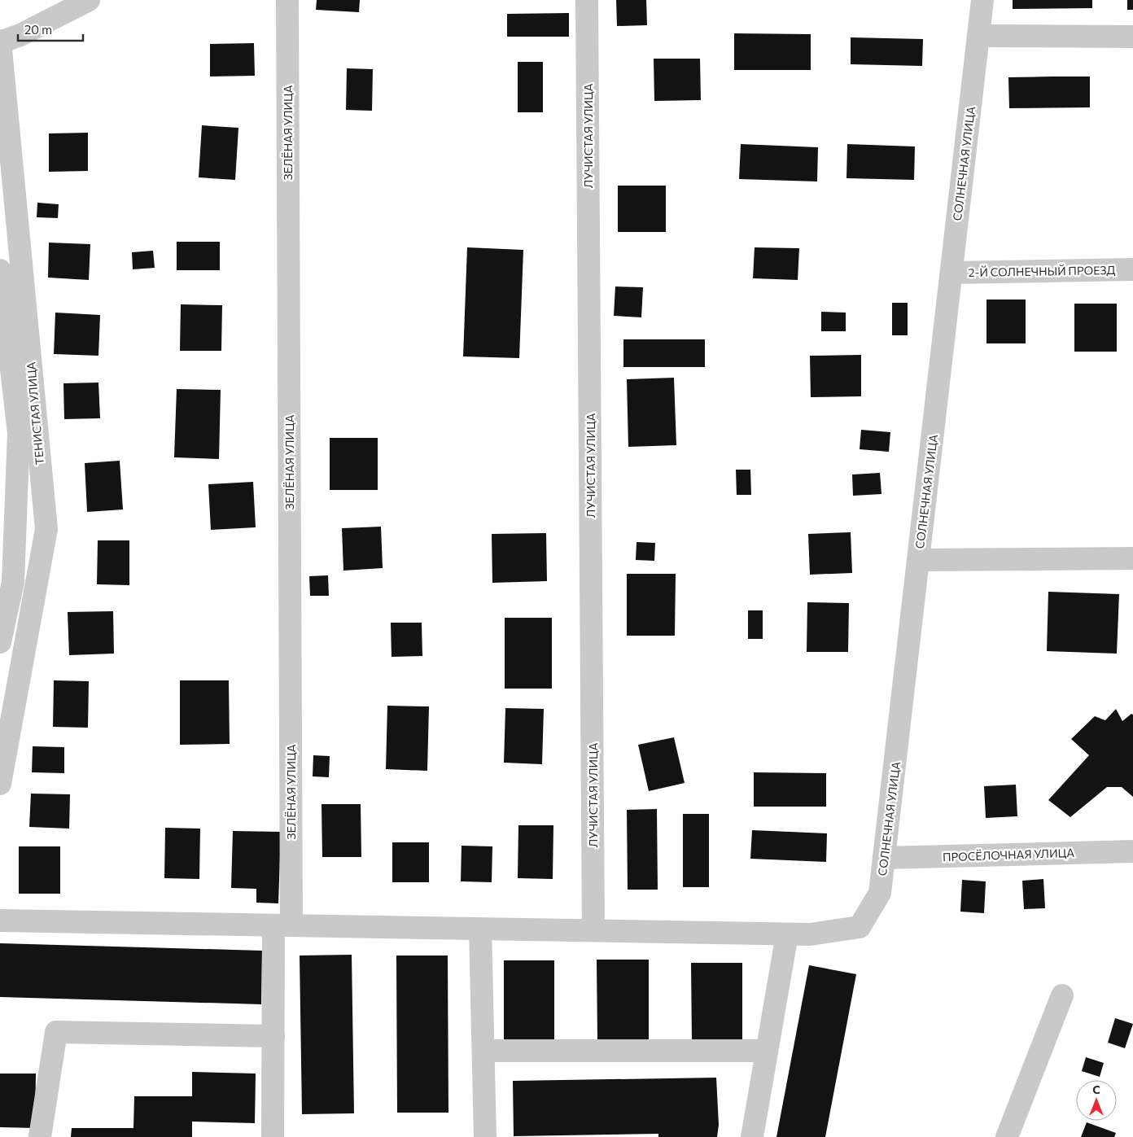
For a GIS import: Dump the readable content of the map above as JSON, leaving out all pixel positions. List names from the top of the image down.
{
  "streets": {
    "street": [
      "ЗЕЛЁНАЯ УЛИЦА",
      "ЛУЧИСТАЯ УЛИЦА",
      "СОЛНЕЧНАЯ УЛИЦА",
      "2-Й СОЛНЕЧНЫЙ ПРОЕЗД",
      "ТЕНИСТАЯ УЛИЦА",
      "ПРОСЁЛОЧНАЯ УЛИЦА"
    ]
  },
  "crossings": [
    ["ЗЕЛЁНАЯ УЛИЦА", "СОЛНЕЧНАЯ УЛИЦА"],
    ["ЛУЧИСТАЯ УЛИЦА", "СОЛНЕЧНАЯ УЛИЦА"],
    ["СОЛНЕЧНАЯ УЛИЦА", "2-Й СОЛНЕЧНЫЙ ПРОЕЗД"],
    ["СОЛНЕЧНАЯ УЛИЦА", "ПРОСЁЛОЧНАЯ УЛИЦА"]
  ],
  "scale_bar": "20 m",
  "north": "top"
}
